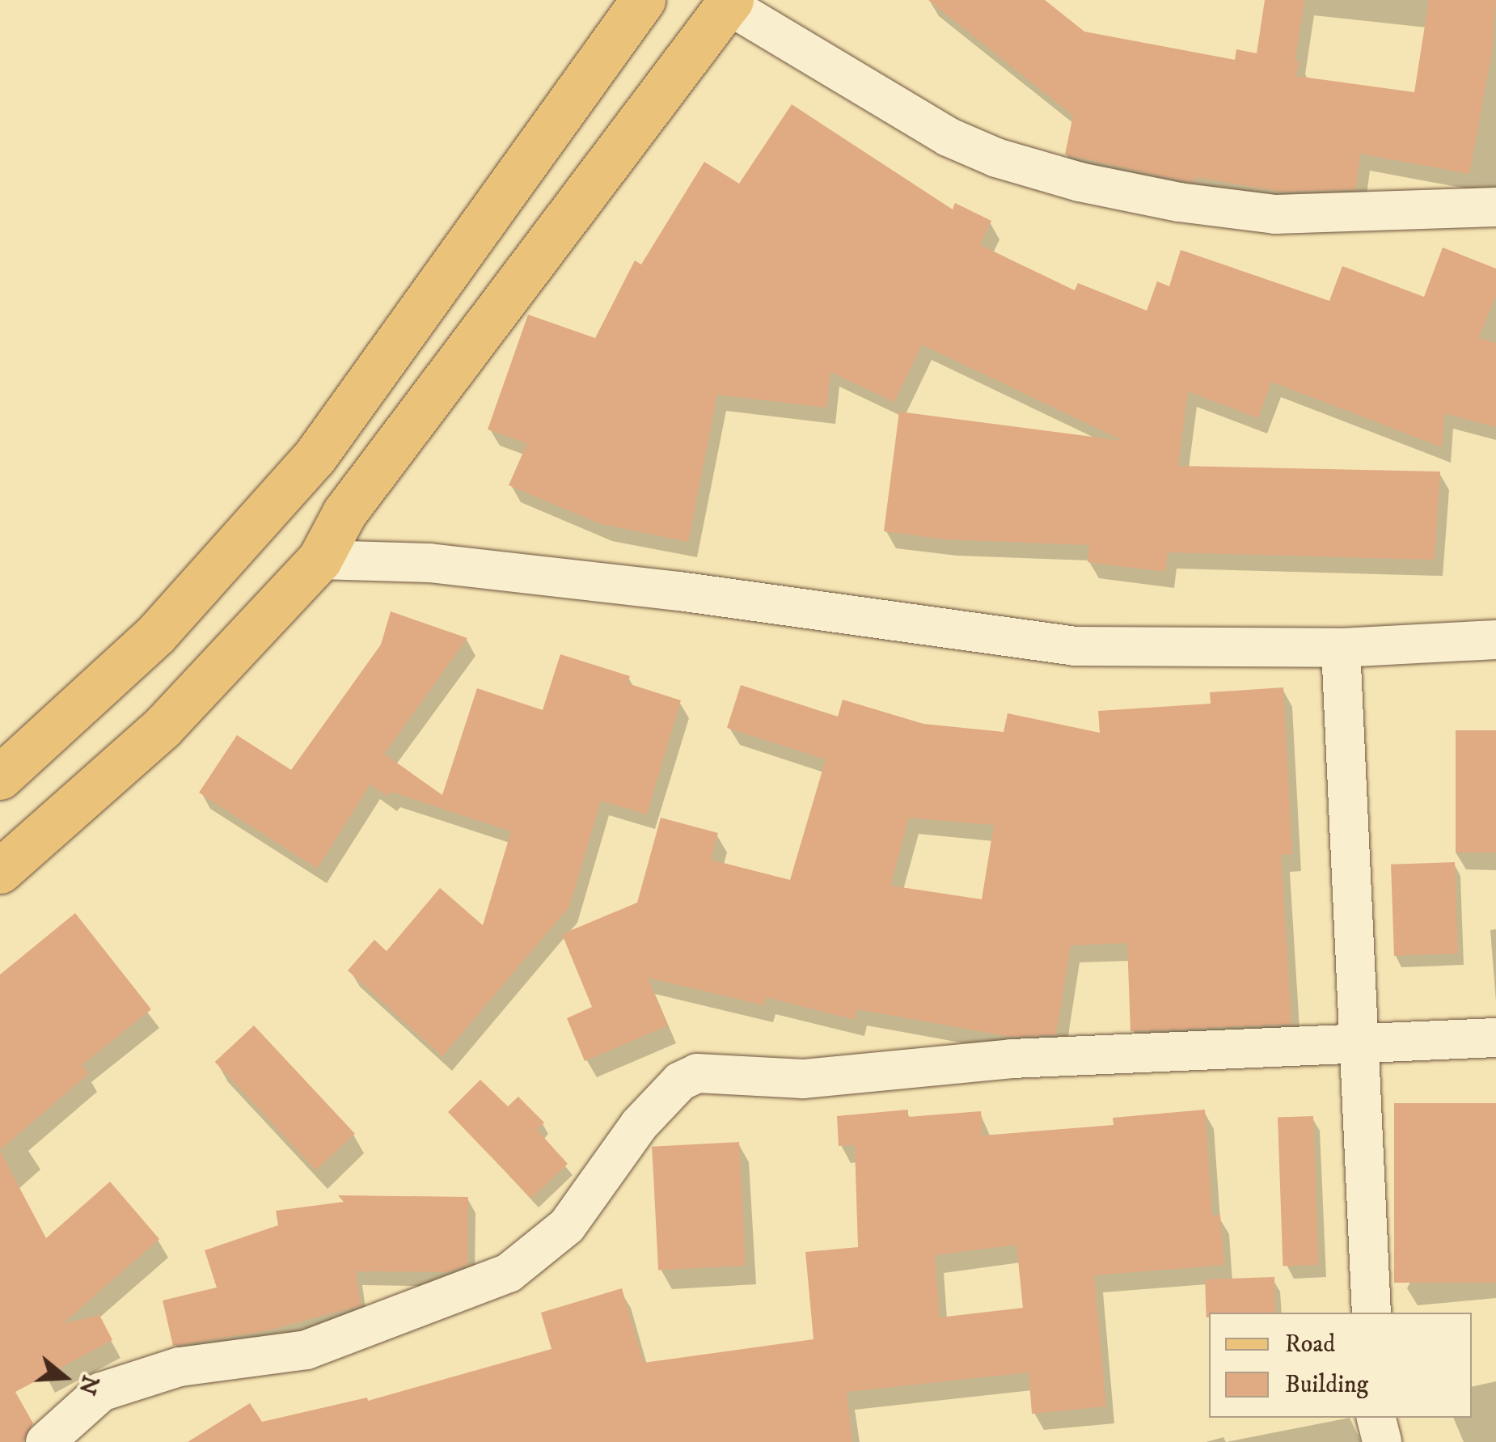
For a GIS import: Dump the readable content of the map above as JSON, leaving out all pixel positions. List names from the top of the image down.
{
  "legend": ["Road", "Building"],
  "north": "right"
}
